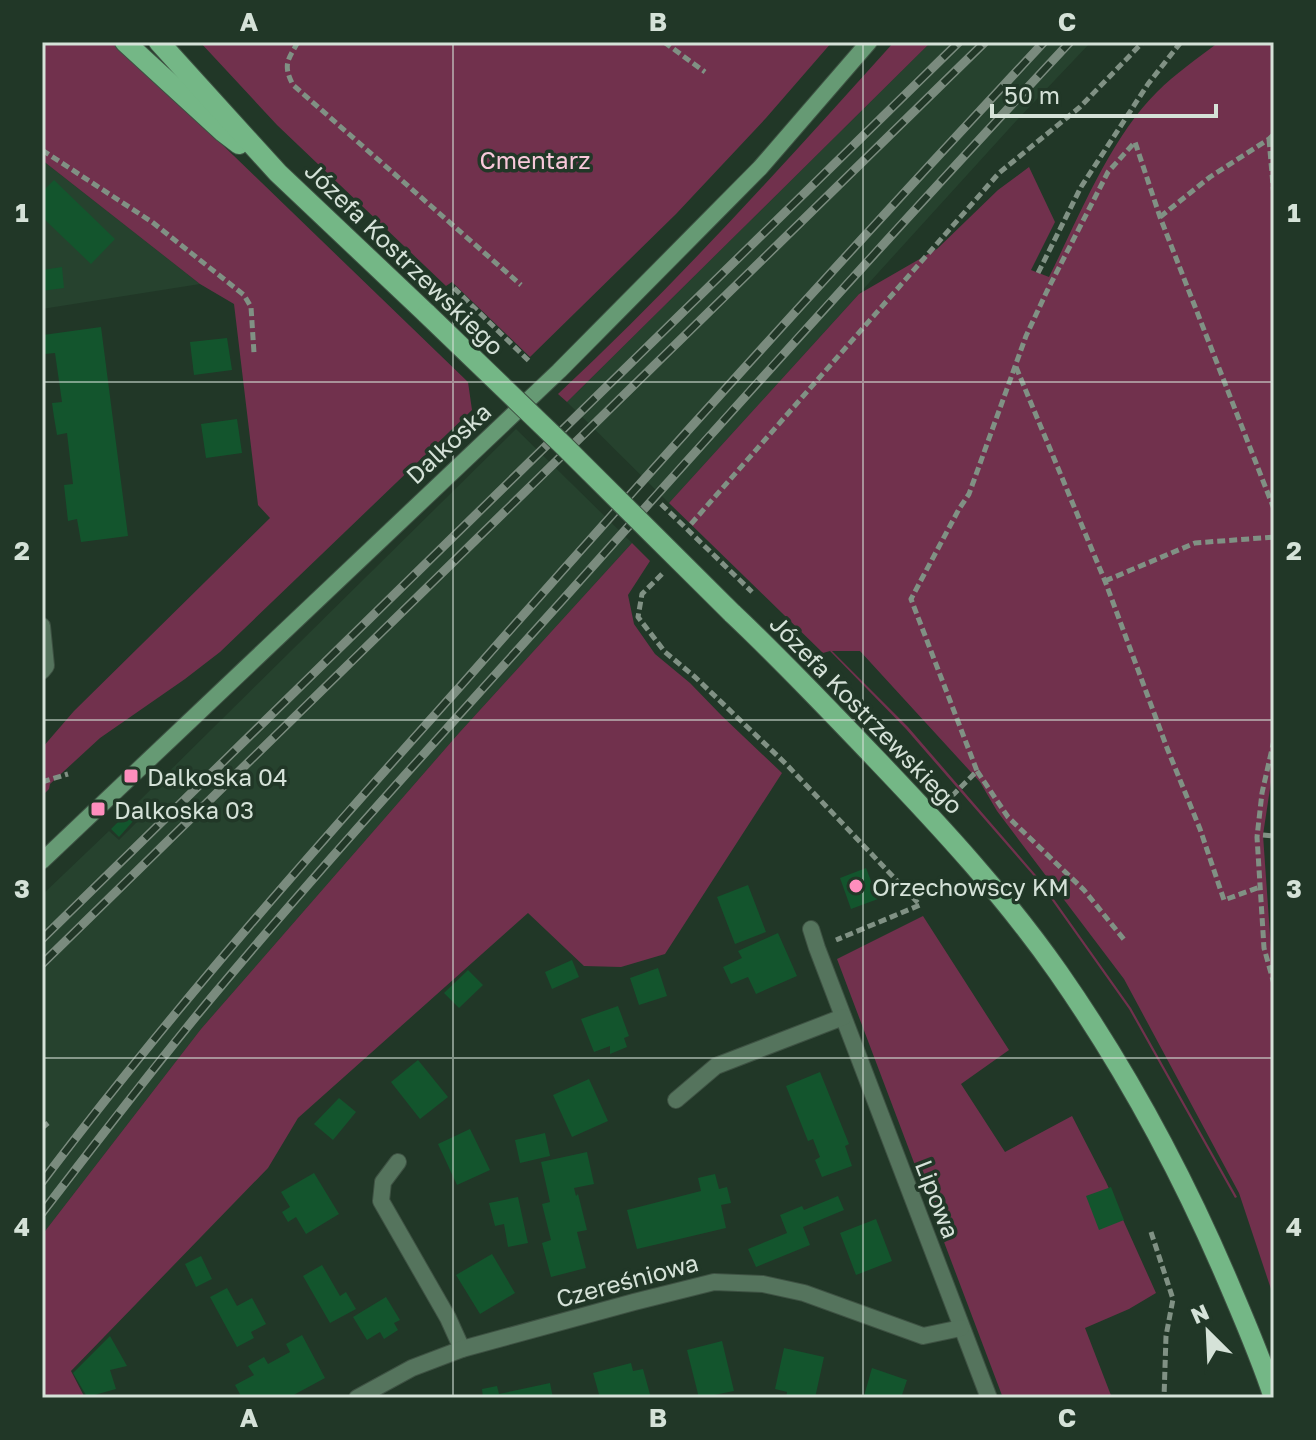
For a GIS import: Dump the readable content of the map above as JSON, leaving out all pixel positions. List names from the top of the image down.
{
  "streets": {
    "main road": ["Józefa Kostrzewskiego"],
    "street": ["Dalkoska", "Lipowa", "Czereśniowa"]
  },
  "crossings": [
    ["Lipowa", "Czereśniowa"]
  ],
  "parks": ["Cmentarz"],
  "places": {
    "transit": ["Dalkoska 04", "Dalkoska 03"],
    "other": ["Orzechowscy KM"]
  },
  "scale_bar": "50 m",
  "north": "top left",
  "grid": {
    "columns": ["A", "B", "C"],
    "rows": [
      "1",
      "2",
      "3",
      "4"
    ]
  }
}
